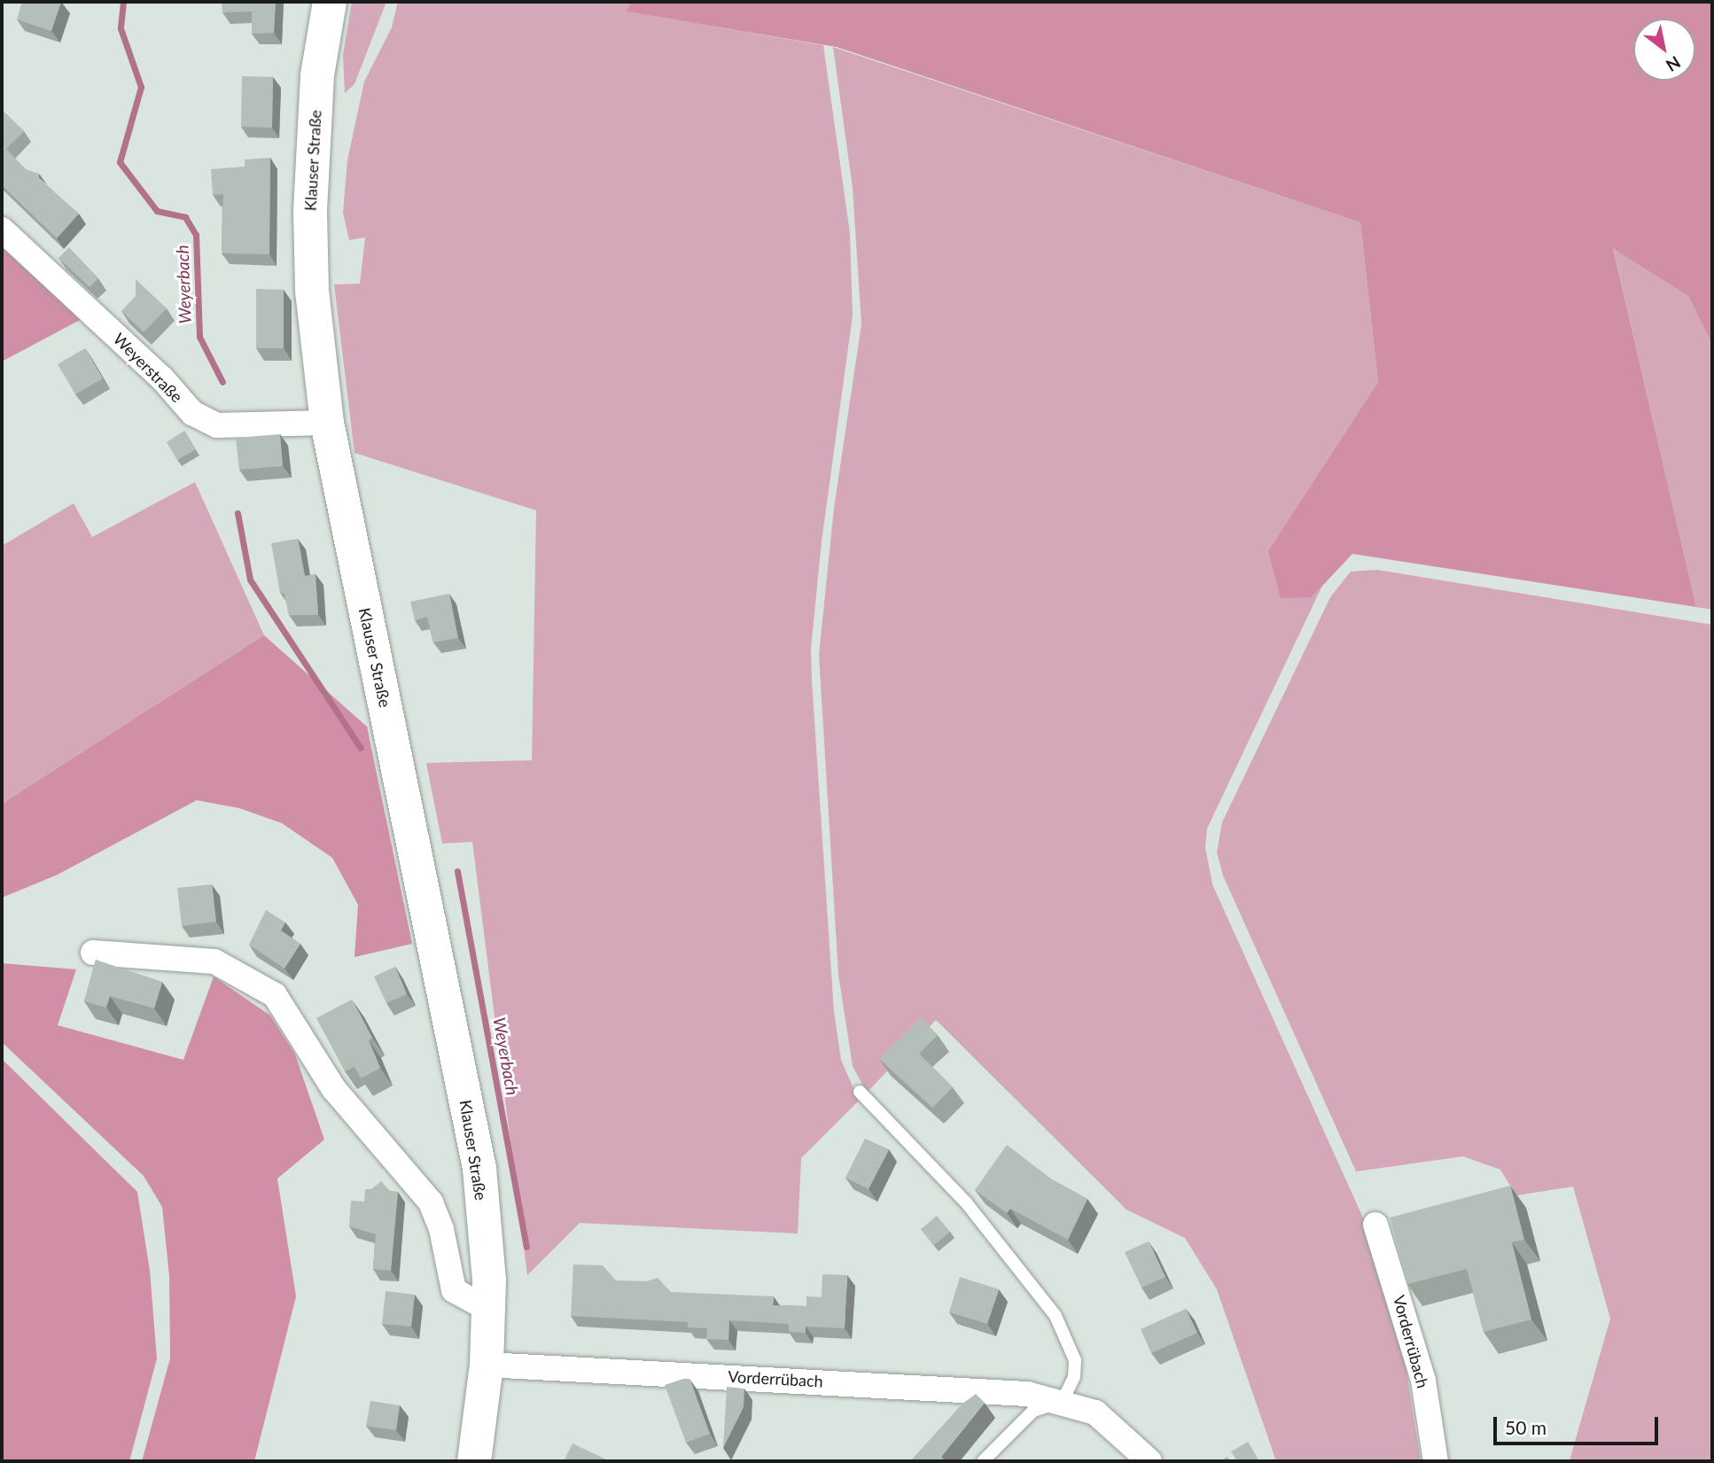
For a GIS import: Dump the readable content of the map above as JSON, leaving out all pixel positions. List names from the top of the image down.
{
  "streets": {
    "main road": ["Klauser Straße"],
    "street": ["Weyerstraße", "Vorderrübach"]
  },
  "crossings": [
    ["Klauser Straße", "Weyerstraße"],
    ["Klauser Straße", "Vorderrübach"]
  ],
  "water": ["Weyerbach"],
  "scale_bar": "50 m",
  "north": "bottom right"
}
